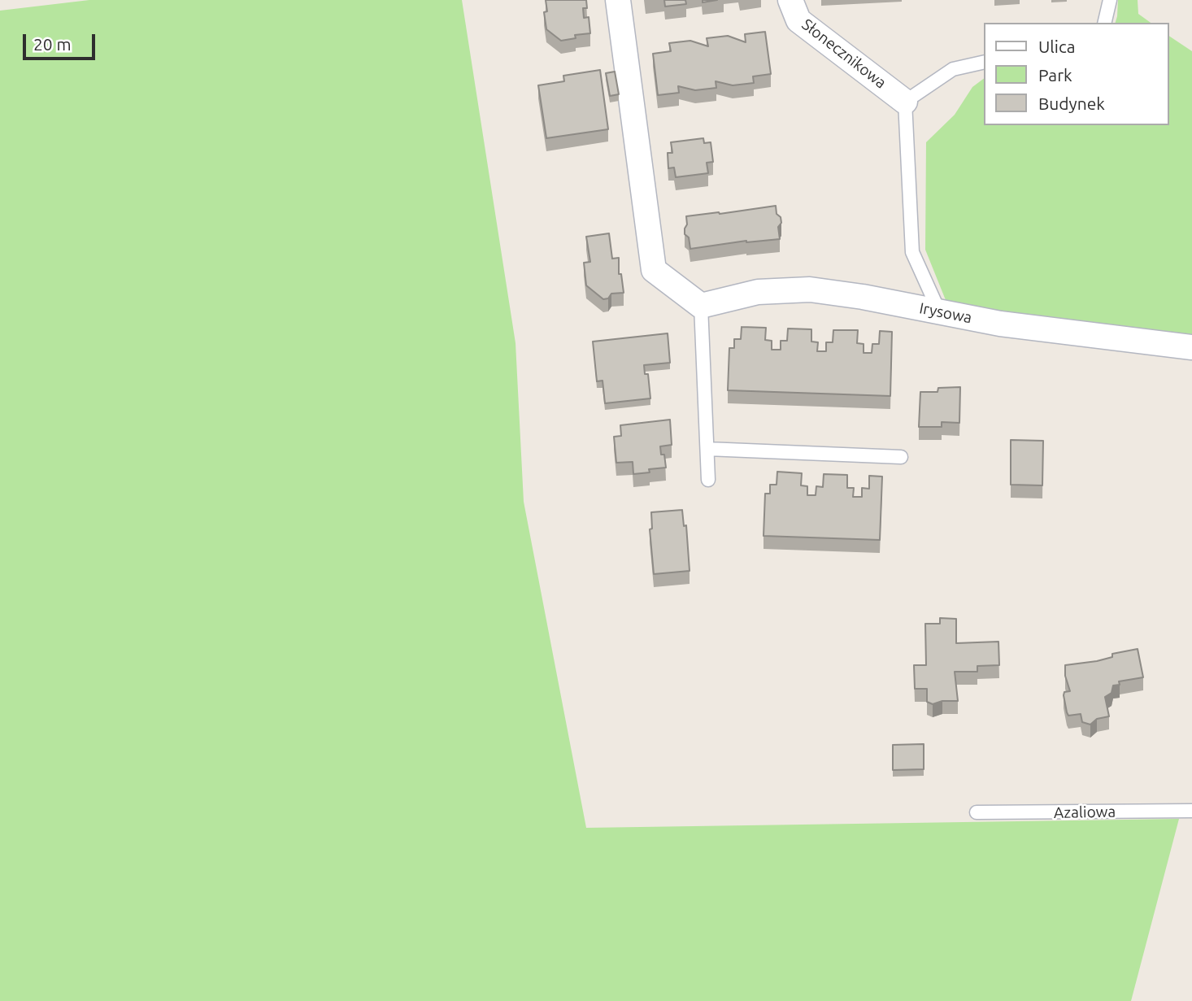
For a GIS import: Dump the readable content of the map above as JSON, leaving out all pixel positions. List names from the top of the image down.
{
  "streets": {
    "street": ["Słonecznikowa", "Irysowa"],
    "lane": ["Azaliowa"]
  },
  "legend": ["Ulica", "Park", "Budynek"],
  "scale_bar": "20 m"
}
